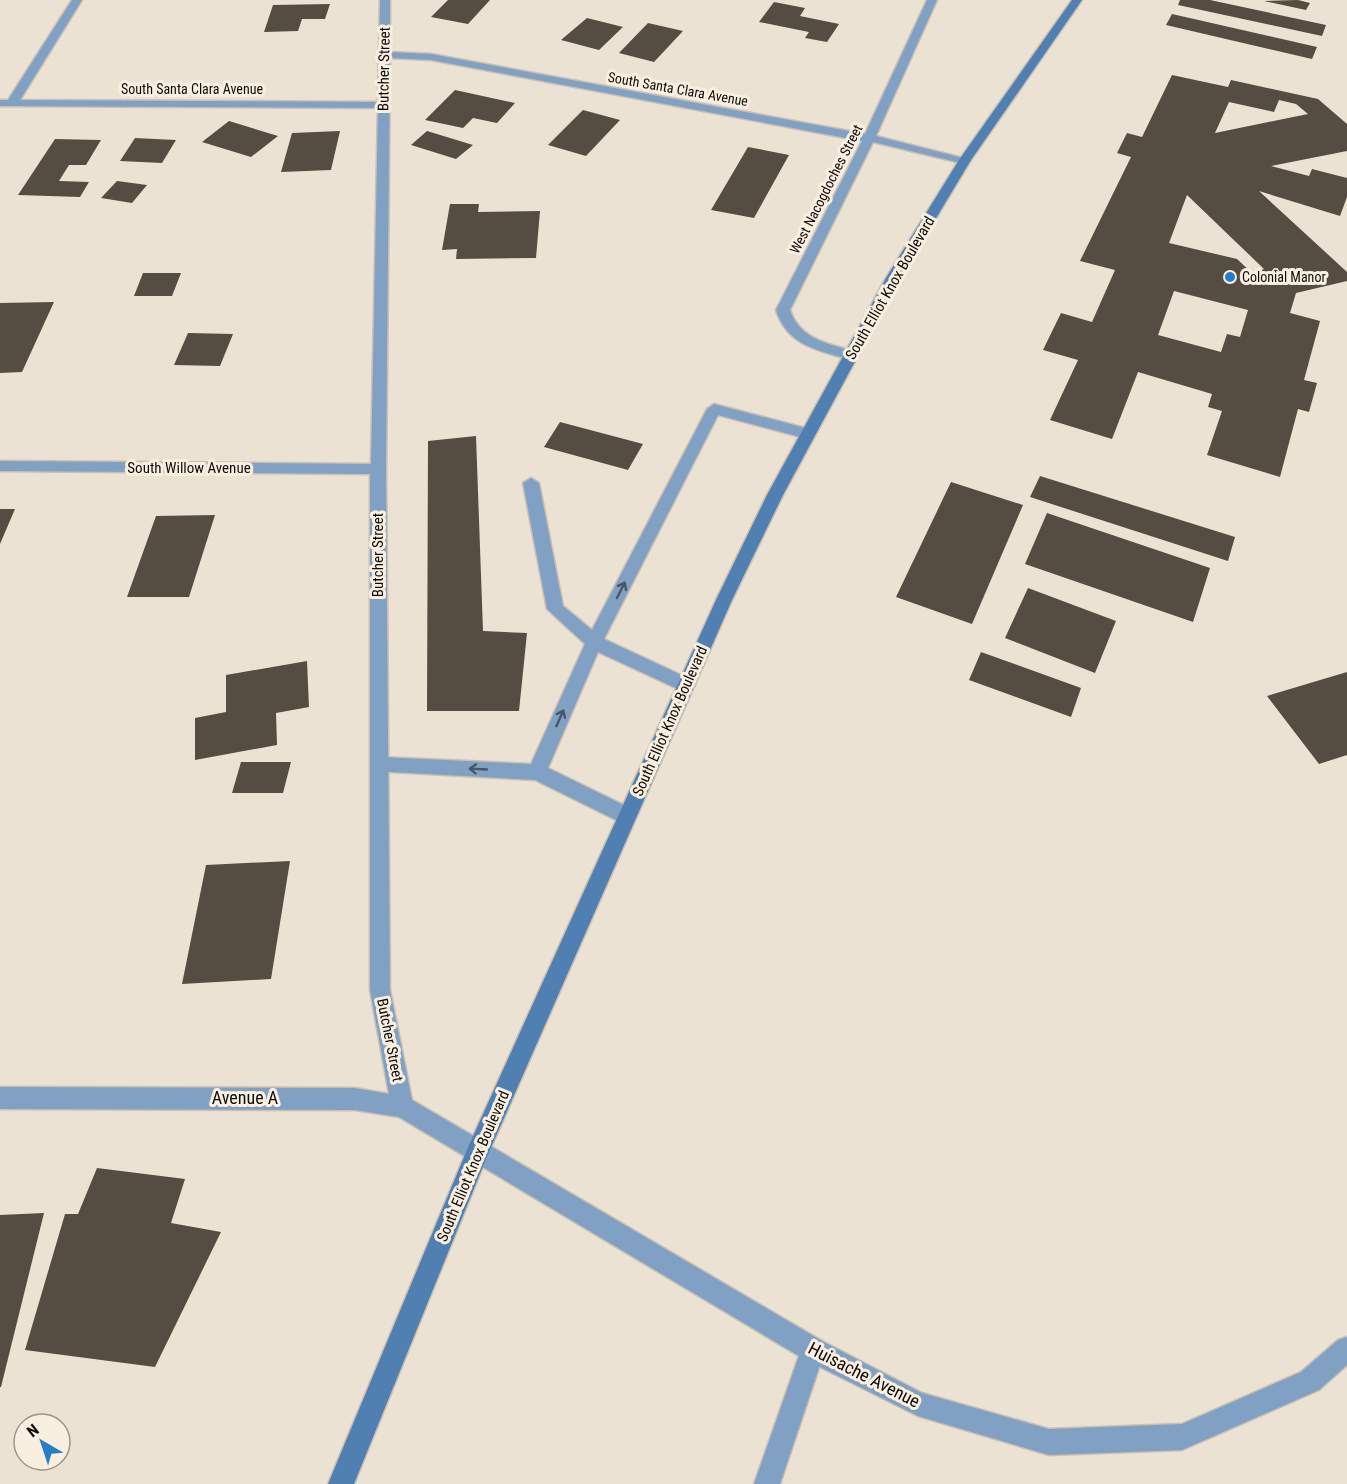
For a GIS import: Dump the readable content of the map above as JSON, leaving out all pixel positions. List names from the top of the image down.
{
  "streets": {
    "main road": ["South Elliot Knox Boulevard"],
    "street": [
      "Butcher Street",
      "South Santa Clara Avenue",
      "West Nacogdoches Street",
      "South Willow Avenue",
      "Avenue A",
      "Huisache Avenue"
    ]
  },
  "crossings": [
    ["Butcher Street", "South Santa Clara Avenue"],
    ["Butcher Street", "South Willow Avenue"],
    ["Butcher Street", "Avenue A"],
    ["South Santa Clara Avenue", "West Nacogdoches Street"],
    ["South Santa Clara Avenue", "South Elliot Knox Boulevard"],
    ["West Nacogdoches Street", "South Elliot Knox Boulevard"],
    ["South Elliot Knox Boulevard", "Avenue A"],
    ["South Elliot Knox Boulevard", "Huisache Avenue"],
    ["Avenue A", "Huisache Avenue"]
  ],
  "places": ["Colonial Manor"],
  "north": "top left"
}
